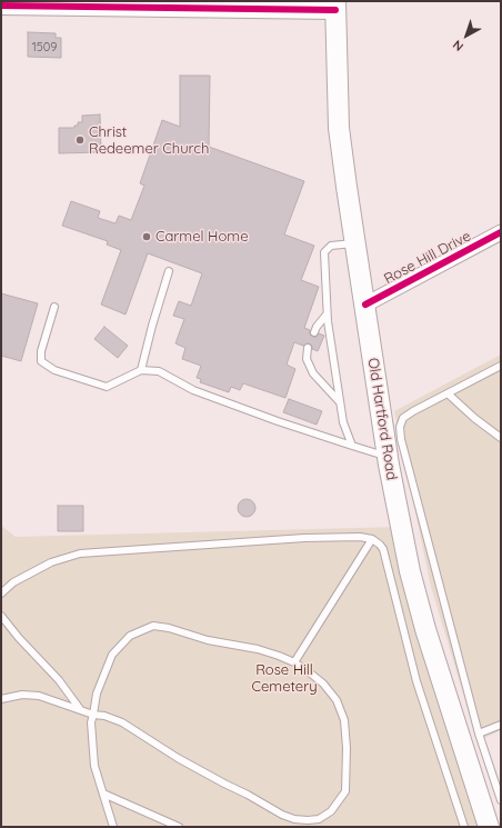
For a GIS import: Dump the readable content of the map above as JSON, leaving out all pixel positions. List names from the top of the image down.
{
  "streets": {
    "main road": ["Old Hartford Road"],
    "street": ["Rose Hill Drive"]
  },
  "crossings": [
    ["Rose Hill Drive", "Old Hartford Road"]
  ],
  "parks": ["Rose Hill Cemetery"],
  "places": ["Christ Redeemer Church", "Carmel Home"],
  "house_numbers": ["1509"],
  "north": "bottom left"
}
